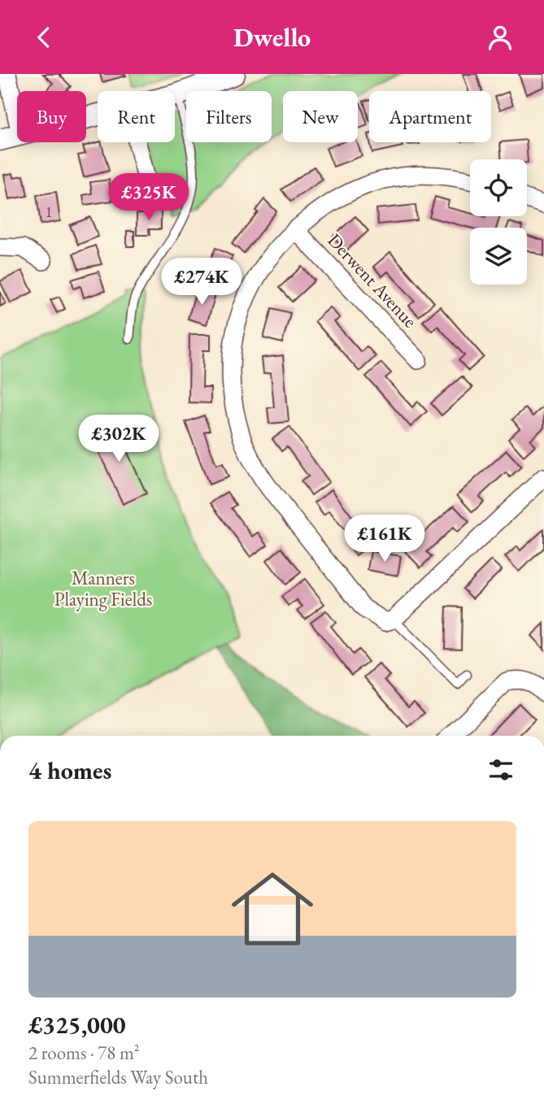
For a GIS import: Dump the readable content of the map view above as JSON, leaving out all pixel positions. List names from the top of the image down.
{
  "streets": {
    "street": ["Derwent Avenue"]
  },
  "parks": ["Manners Playing Fields"],
  "house_numbers": ["1"],
  "page": {
    "header": "Dwello",
    "chip": [
      "Buy",
      "Rent",
      "Filters",
      "New",
      "Apartment"
    ],
    "price": [
      "£325K",
      "£274K",
      "£302K",
      "£161K"
    ],
    "heading": "4 homes",
    "list": [
      {
        "name": "£325,000",
        "note": "2 rooms · 78 m² · Summerfields Way South"
      }
    ]
  }
}
